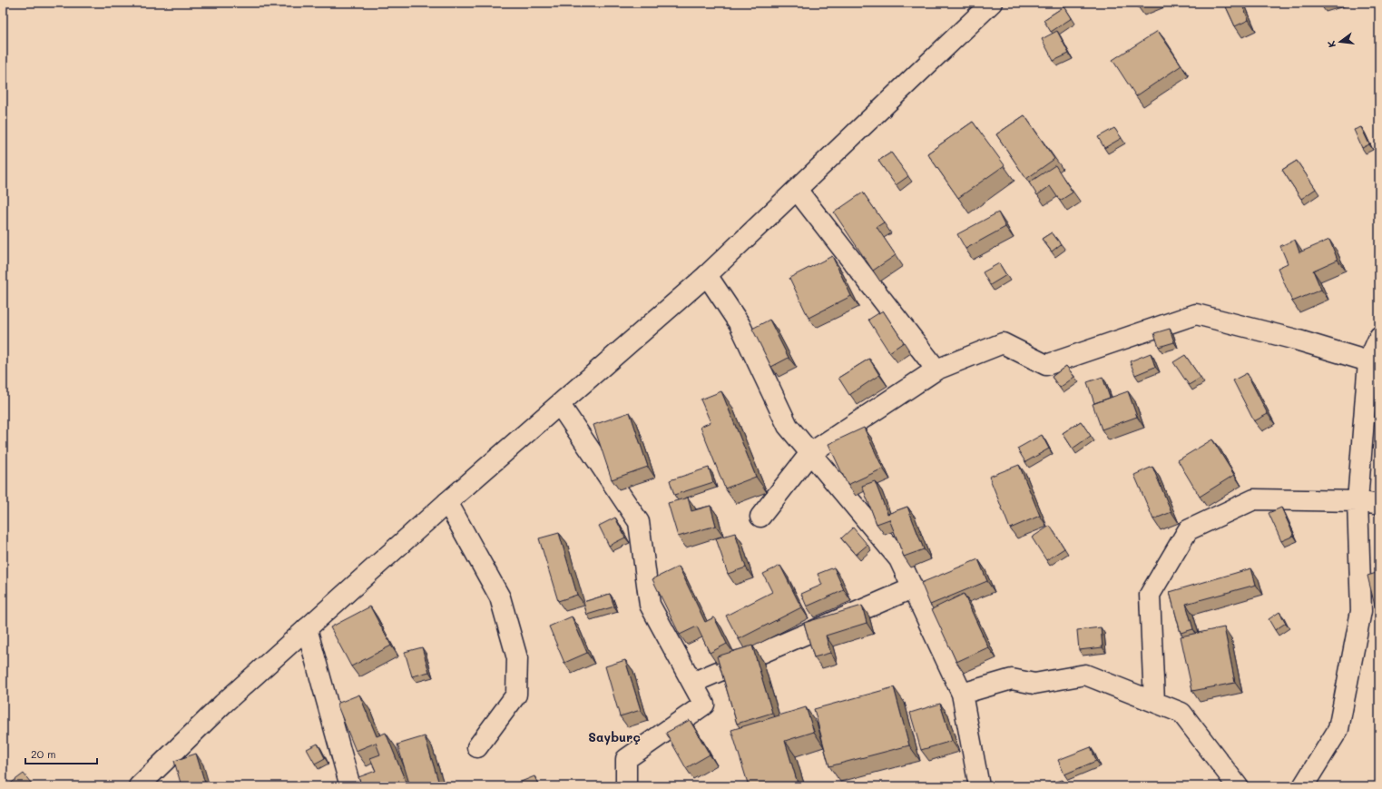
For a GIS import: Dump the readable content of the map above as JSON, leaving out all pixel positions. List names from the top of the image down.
{
  "districts": ["Sayburç"],
  "scale_bar": "20 m",
  "north": "left"
}
